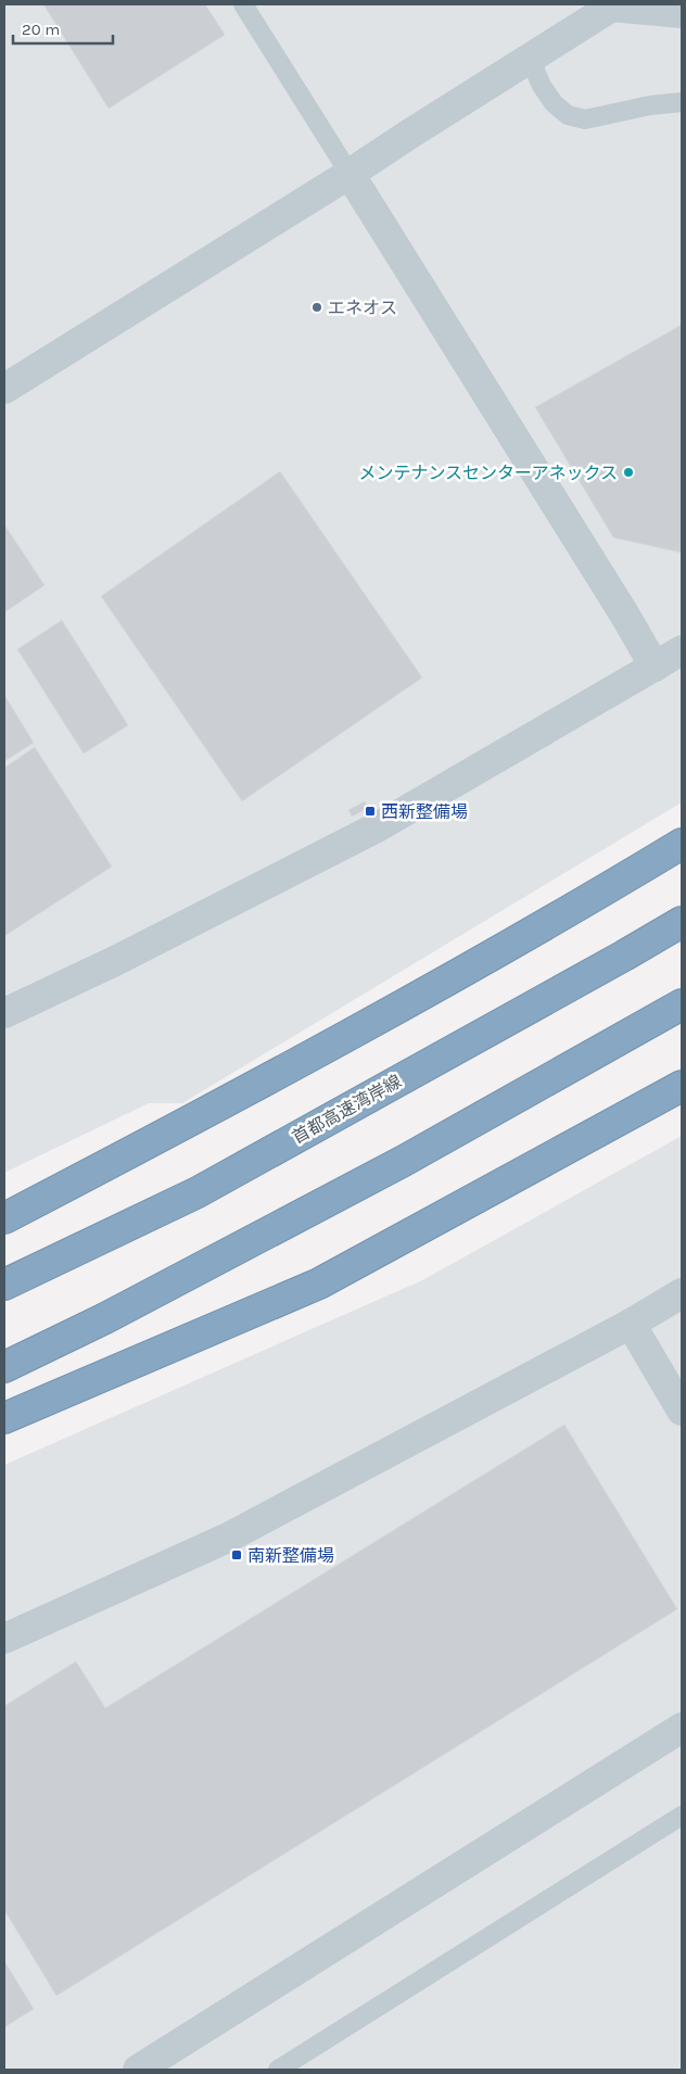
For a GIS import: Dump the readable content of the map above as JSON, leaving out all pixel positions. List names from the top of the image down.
{
  "streets": {
    "highway": ["首都高速湾岸線"]
  },
  "places": {
    "other": ["エネオス", "メンテナンスセンターアネックス"],
    "transit": ["西新整備場", "南新整備場"]
  },
  "scale_bar": "20 m"
}
